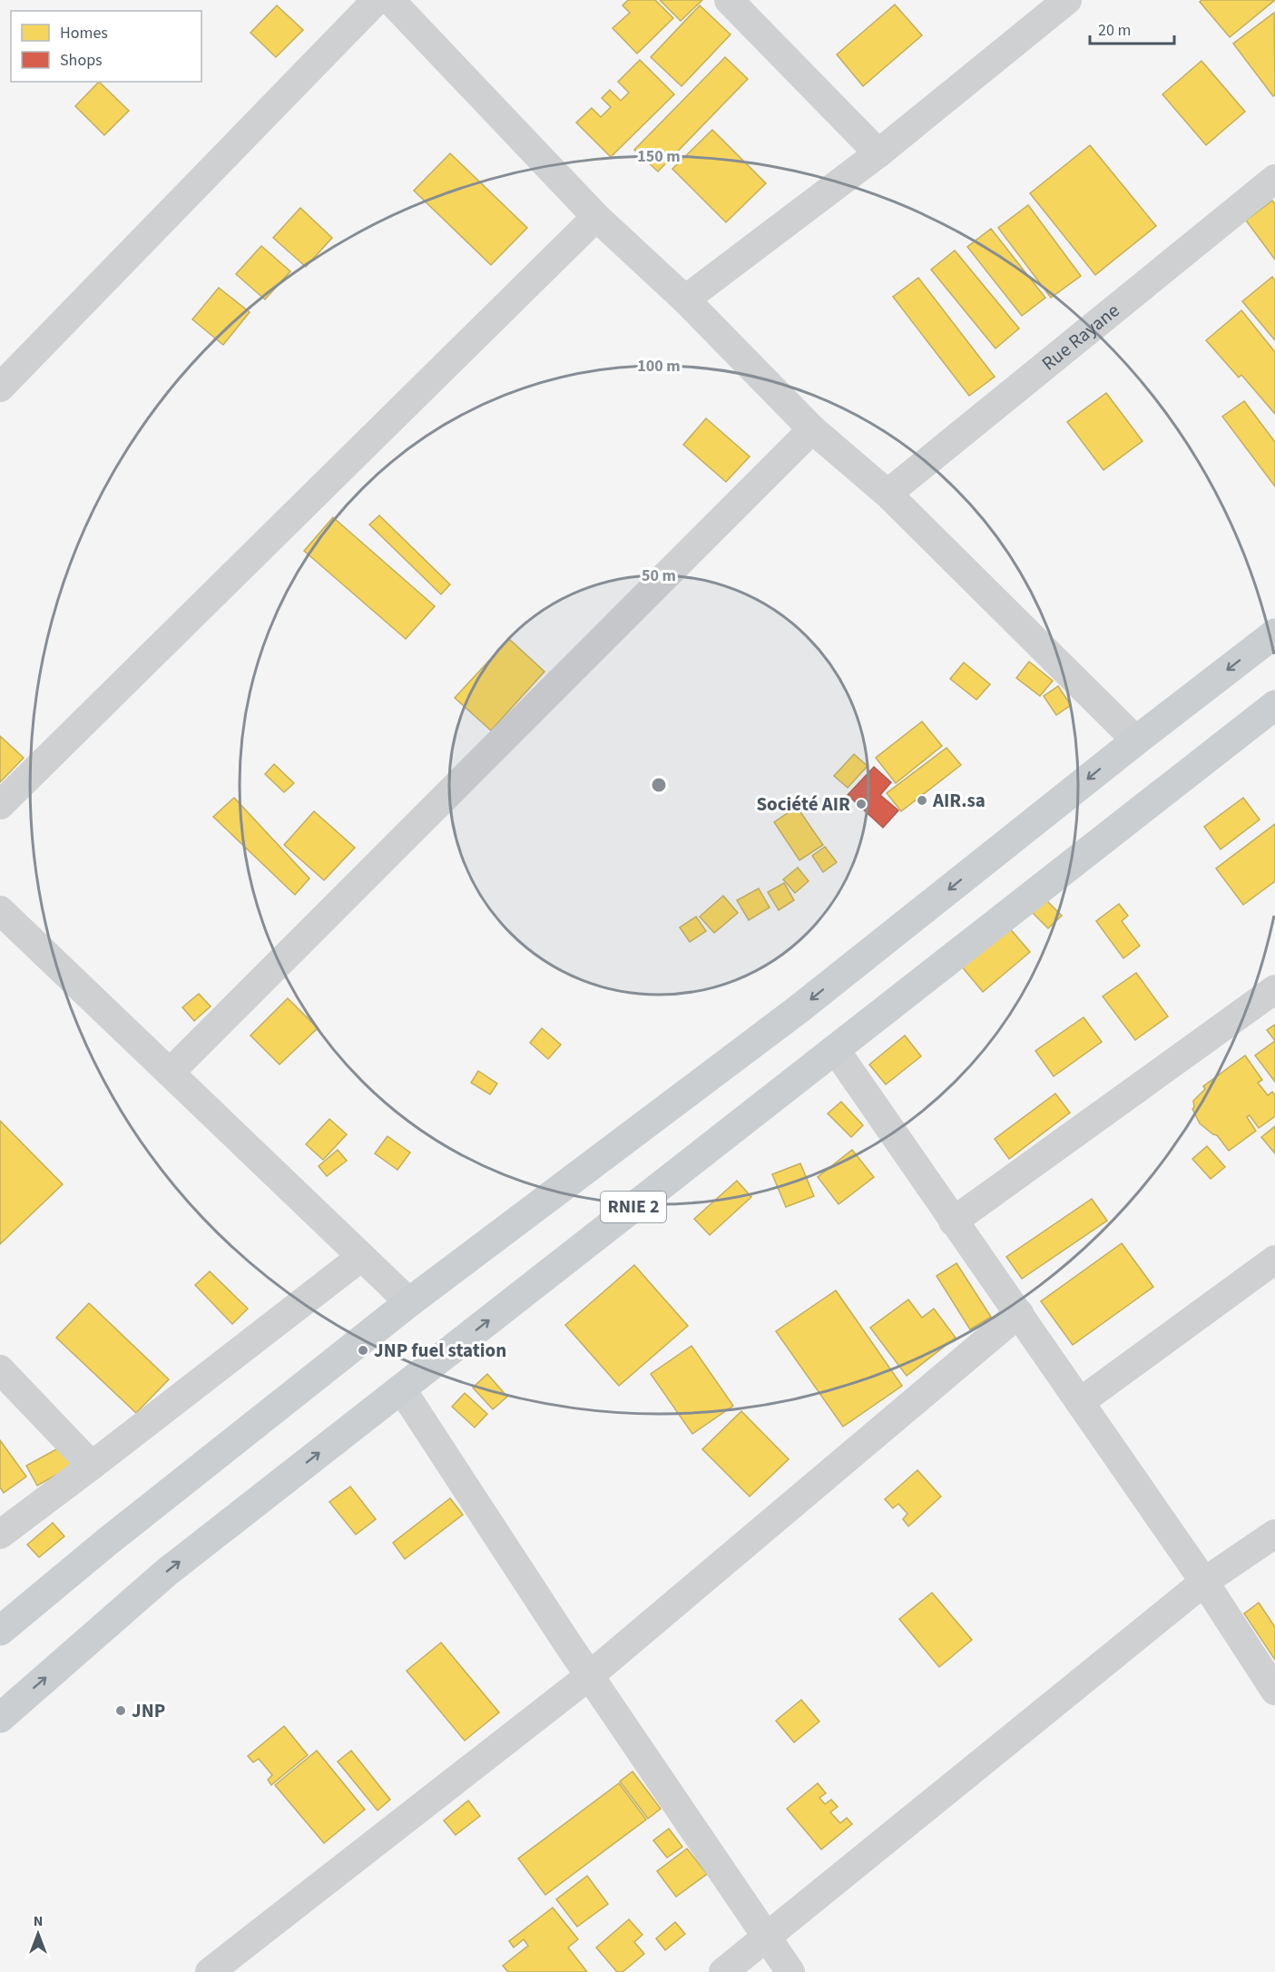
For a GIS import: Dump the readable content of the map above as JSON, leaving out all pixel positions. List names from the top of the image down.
{
  "streets": {
    "main road": ["RNIE 2"],
    "street": ["Rue Rayane"]
  },
  "places": [
    "AIR.sa",
    "Société AIR",
    "JNP fuel station",
    "JNP"
  ],
  "legend": ["Homes", "Shops"],
  "scale_bar": "20 m",
  "north": "top",
  "rings": ["150 m", "100 m", "50 m"]
}
